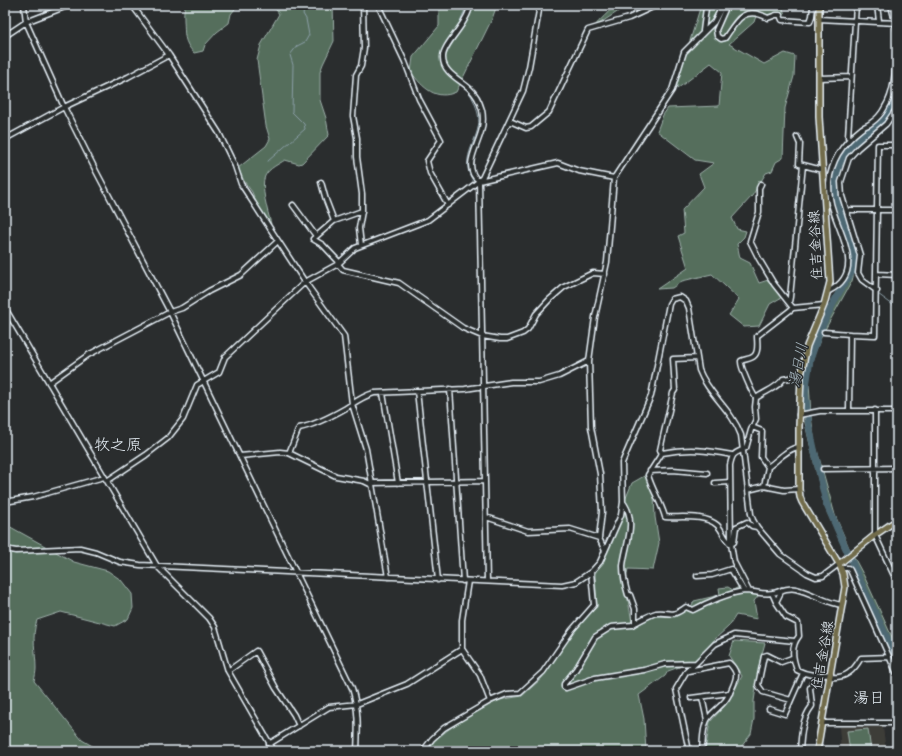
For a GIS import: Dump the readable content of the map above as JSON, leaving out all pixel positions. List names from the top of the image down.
{
  "streets": {
    "main road": ["住吉金谷線"]
  },
  "districts": ["牧之原", "湯日"],
  "water": ["湯日川"]
}
